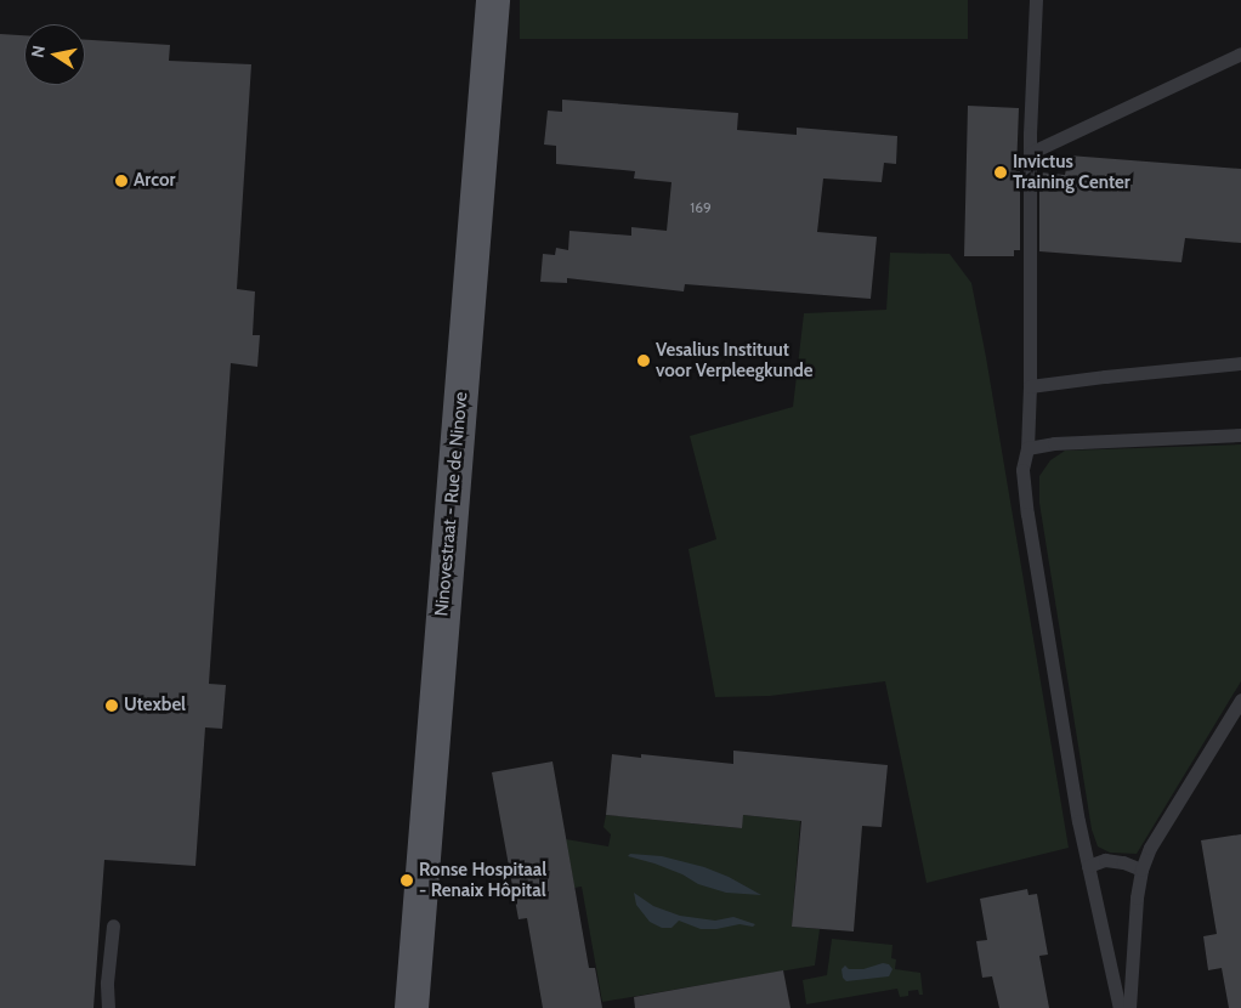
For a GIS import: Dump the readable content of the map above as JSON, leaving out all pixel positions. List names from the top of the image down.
{
  "streets": {
    "main road": ["Ninovestraat - Rue de Ninove"]
  },
  "places": [
    "Invictus Training Center",
    "Arcor",
    "Vesalius Instituut voor Verpleegkunde",
    "Utexbel",
    "Ronse Hospitaal - Renaix Hôpital"
  ],
  "house_numbers": ["169"],
  "north": "left"
}
